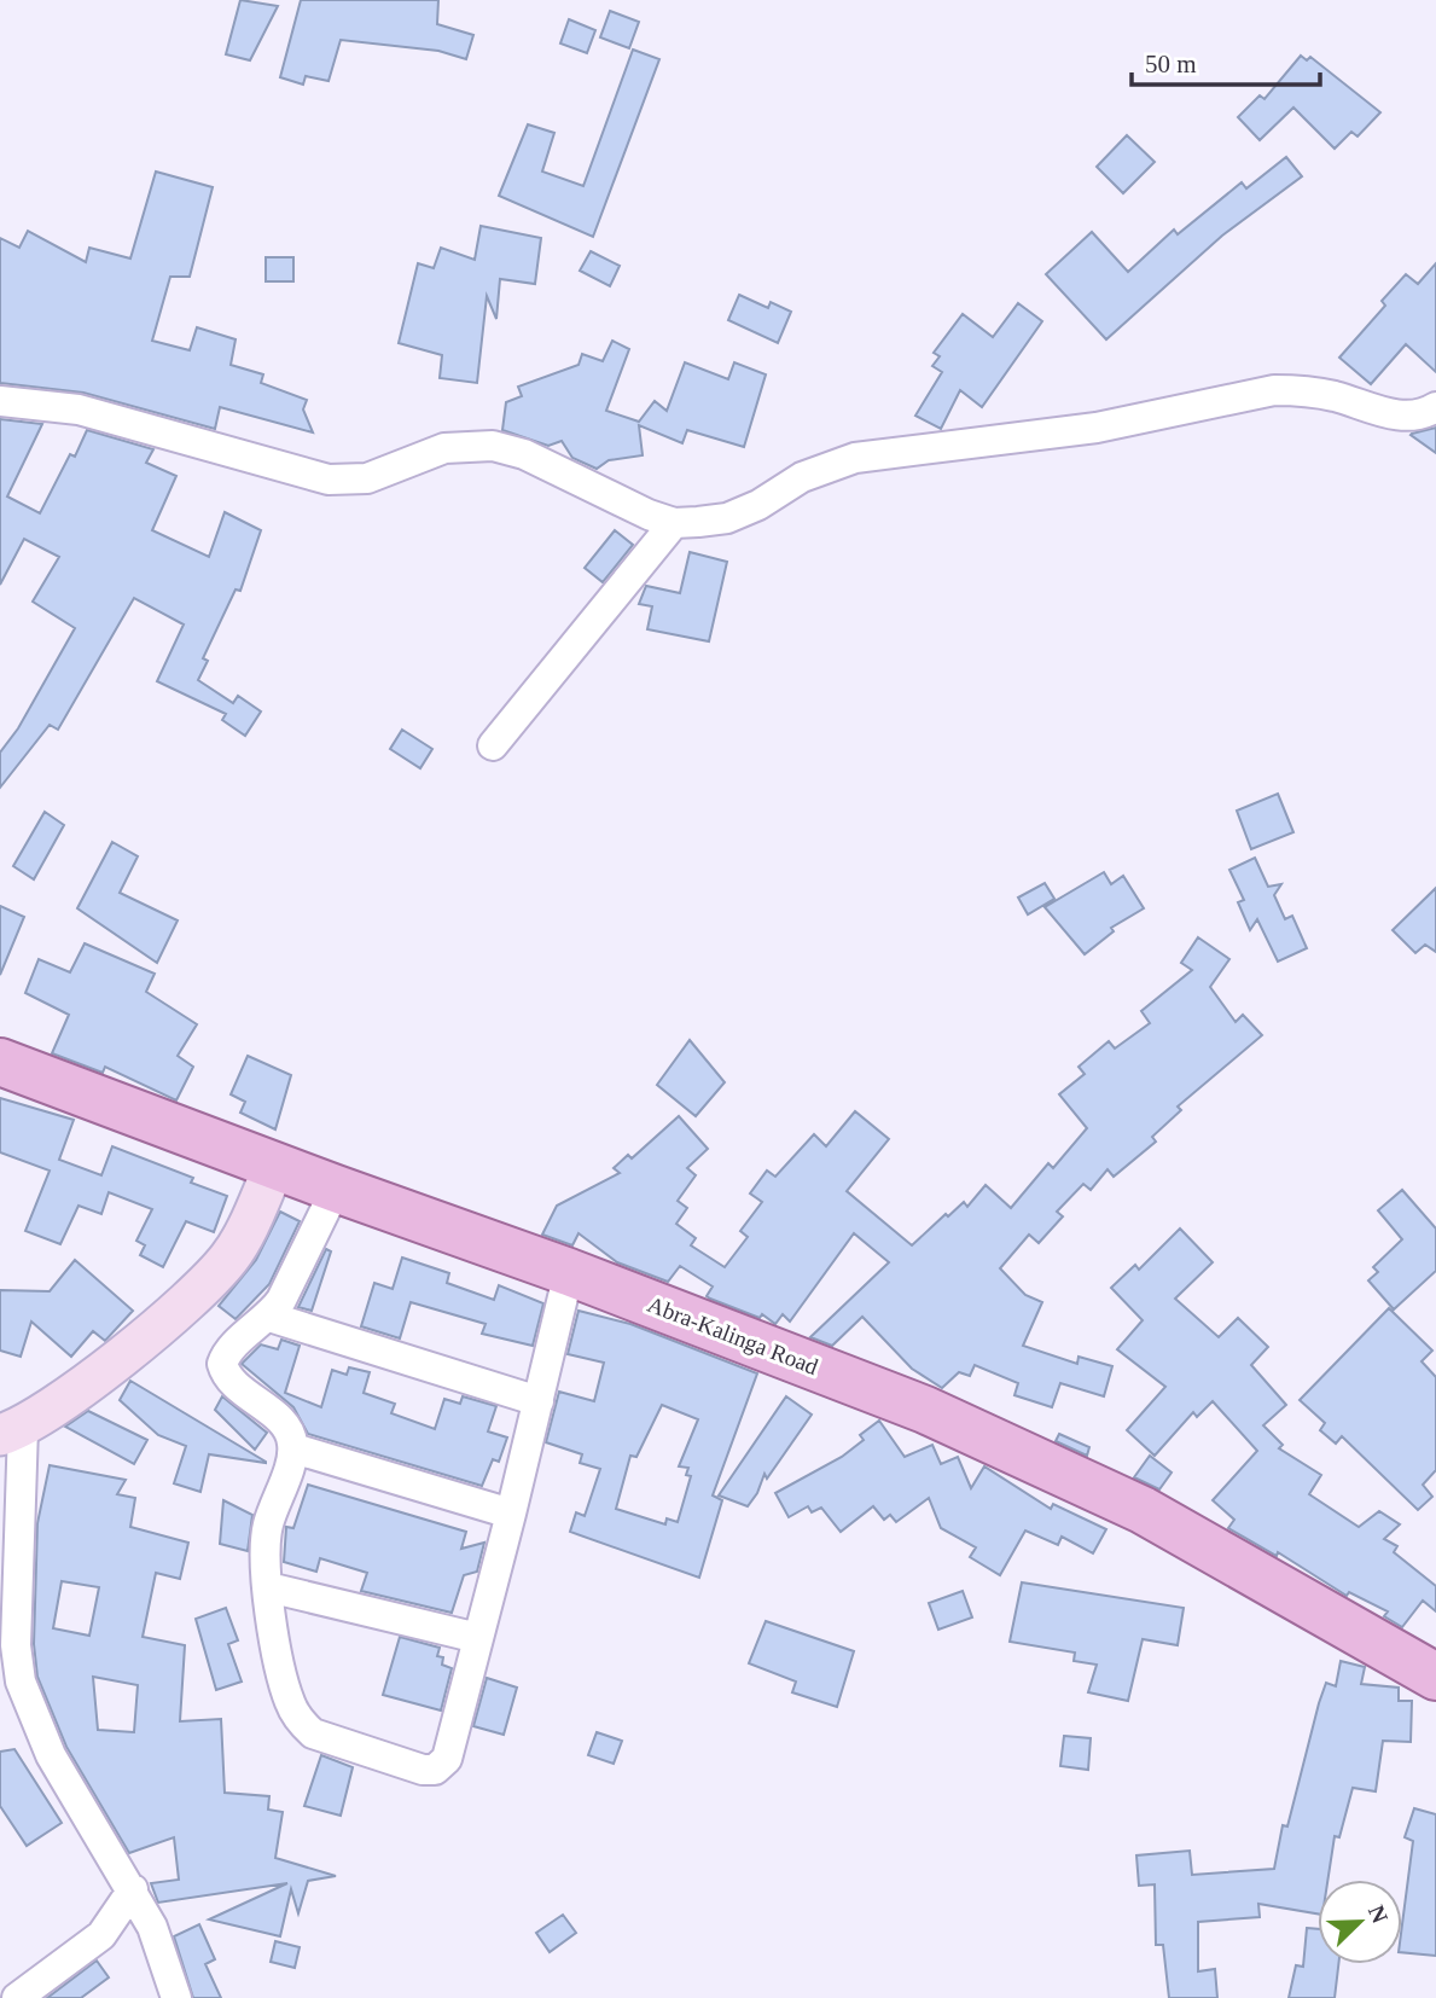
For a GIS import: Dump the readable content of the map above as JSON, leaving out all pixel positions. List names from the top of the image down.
{
  "streets": {
    "main road": ["Abra-Kalinga Road"]
  },
  "scale_bar": "50 m",
  "north": "top right"
}
